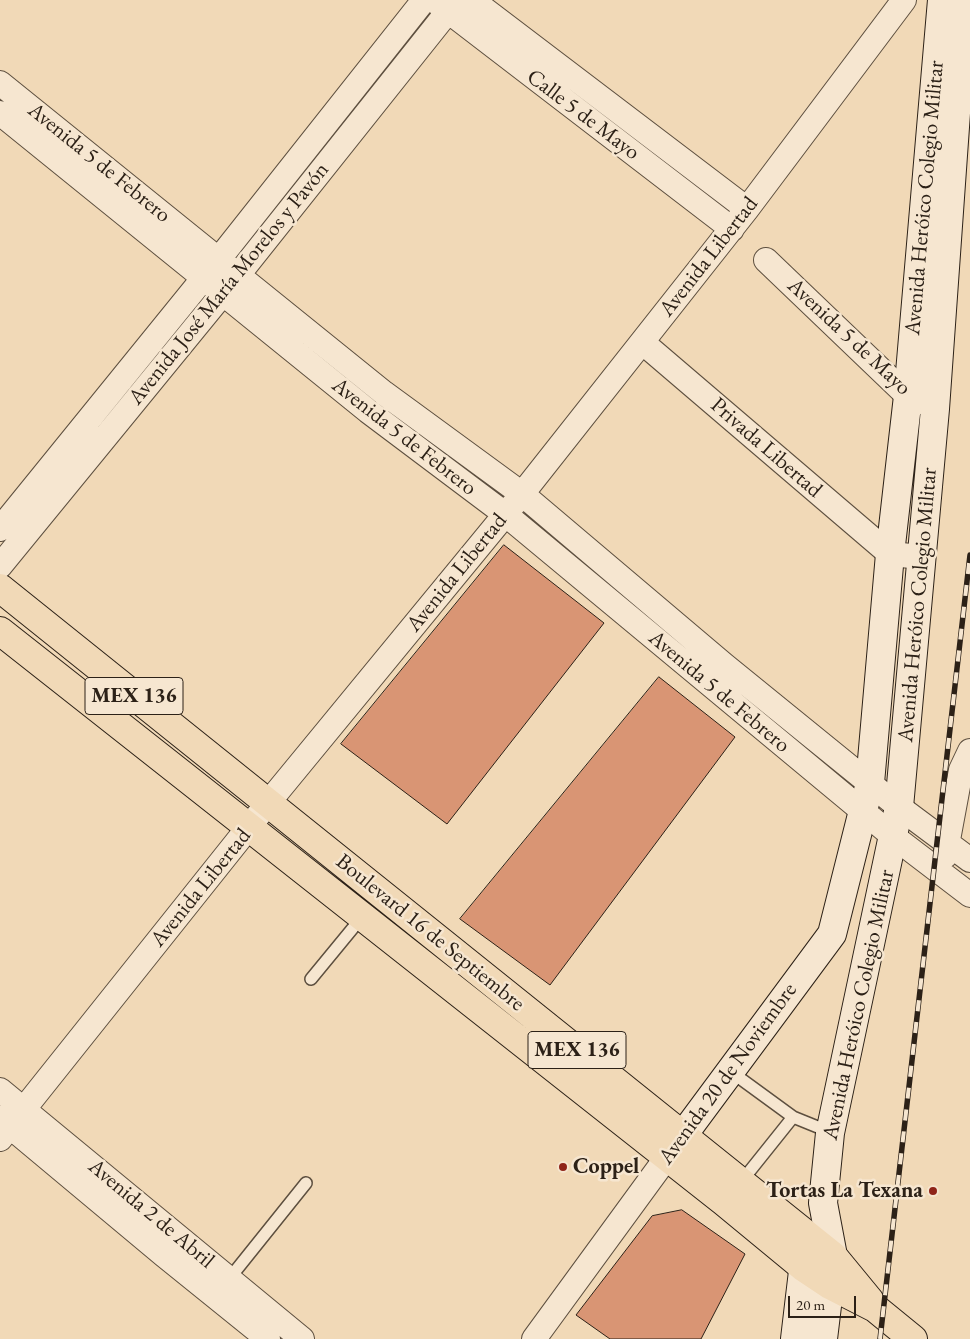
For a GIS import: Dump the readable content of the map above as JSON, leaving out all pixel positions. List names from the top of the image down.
{
  "streets": {
    "main road": [
      "Avenida Heróico Colegio Militar",
      "MEX 136",
      "Boulevard 16 de Septiembre",
      "Avenida 20 de Noviembre"
    ],
    "street": [
      "Calle 5 de Mayo",
      "Avenida 5 de Febrero",
      "Avenida Libertad",
      "Avenida José María Morelos y Pavón",
      "Avenida 5 de Mayo",
      "Privada Libertad",
      "Avenida 2 de Abril"
    ]
  },
  "crossings": [
    ["Calle 5 de Mayo", "Avenida Libertad"],
    ["Calle 5 de Mayo", "Avenida José María Morelos y Pavón"],
    ["Avenida 5 de Febrero", "Avenida Heróico Colegio Militar"],
    ["Avenida 5 de Febrero", "Avenida Libertad"],
    ["Avenida 5 de Febrero", "Avenida José María Morelos y Pavón"],
    ["Avenida 5 de Febrero", "Avenida 20 de Noviembre"],
    ["Avenida Heróico Colegio Militar", "Avenida 5 de Mayo"],
    ["Avenida Heróico Colegio Militar", "Privada Libertad"],
    ["Avenida Heróico Colegio Militar", "Boulevard 16 de Septiembre"],
    ["Avenida Heróico Colegio Militar", "Avenida 20 de Noviembre"],
    ["Avenida Libertad", "Privada Libertad"],
    ["Avenida Libertad", "Boulevard 16 de Septiembre"],
    ["Avenida Libertad", "Avenida 2 de Abril"],
    ["MEX 136", "Boulevard 16 de Septiembre"],
    ["Boulevard 16 de Septiembre", "Avenida 20 de Noviembre"]
  ],
  "places": ["Coppel", "Tortas La Texana"],
  "scale_bar": "20 m"
}
